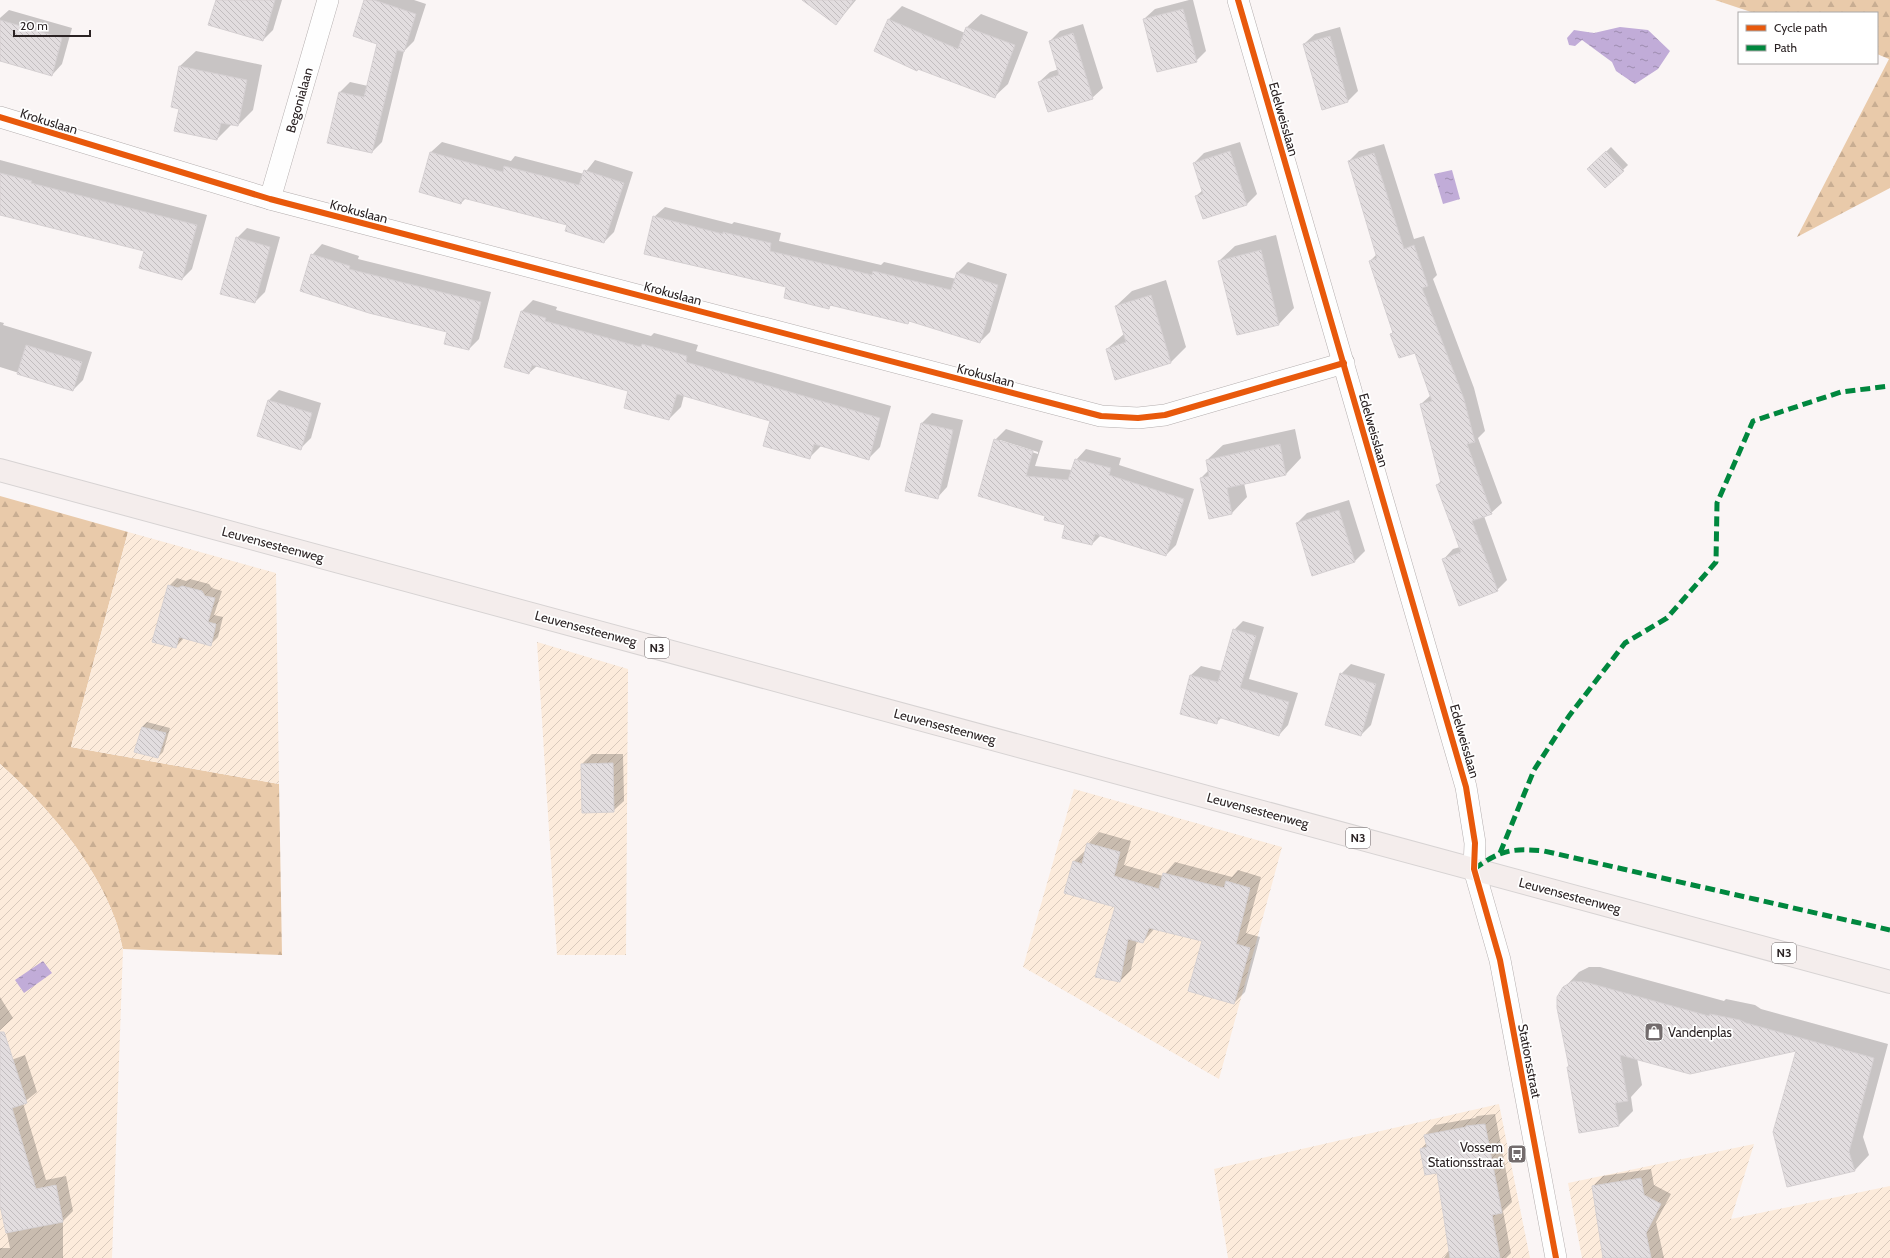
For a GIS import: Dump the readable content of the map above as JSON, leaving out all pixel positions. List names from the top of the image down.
{
  "streets": {
    "main road": ["Leuvensesteenweg", "N3"],
    "street": [
      "Begonialaan",
      "Edelweisslaan",
      "Krokuslaan",
      "Stationsstraat"
    ]
  },
  "crossings": [
    ["Begonialaan", "Krokuslaan"],
    ["Edelweisslaan", "Krokuslaan"],
    ["Edelweisslaan", "Leuvensesteenweg"],
    ["Edelweisslaan", "Stationsstraat"],
    ["Leuvensesteenweg", "Stationsstraat"]
  ],
  "places": {
    "shop": ["Vandenplas"],
    "bus stop": ["Vossem Stationsstraat"]
  },
  "legend": ["Cycle path", "Path"],
  "scale_bar": "20 m"
}
